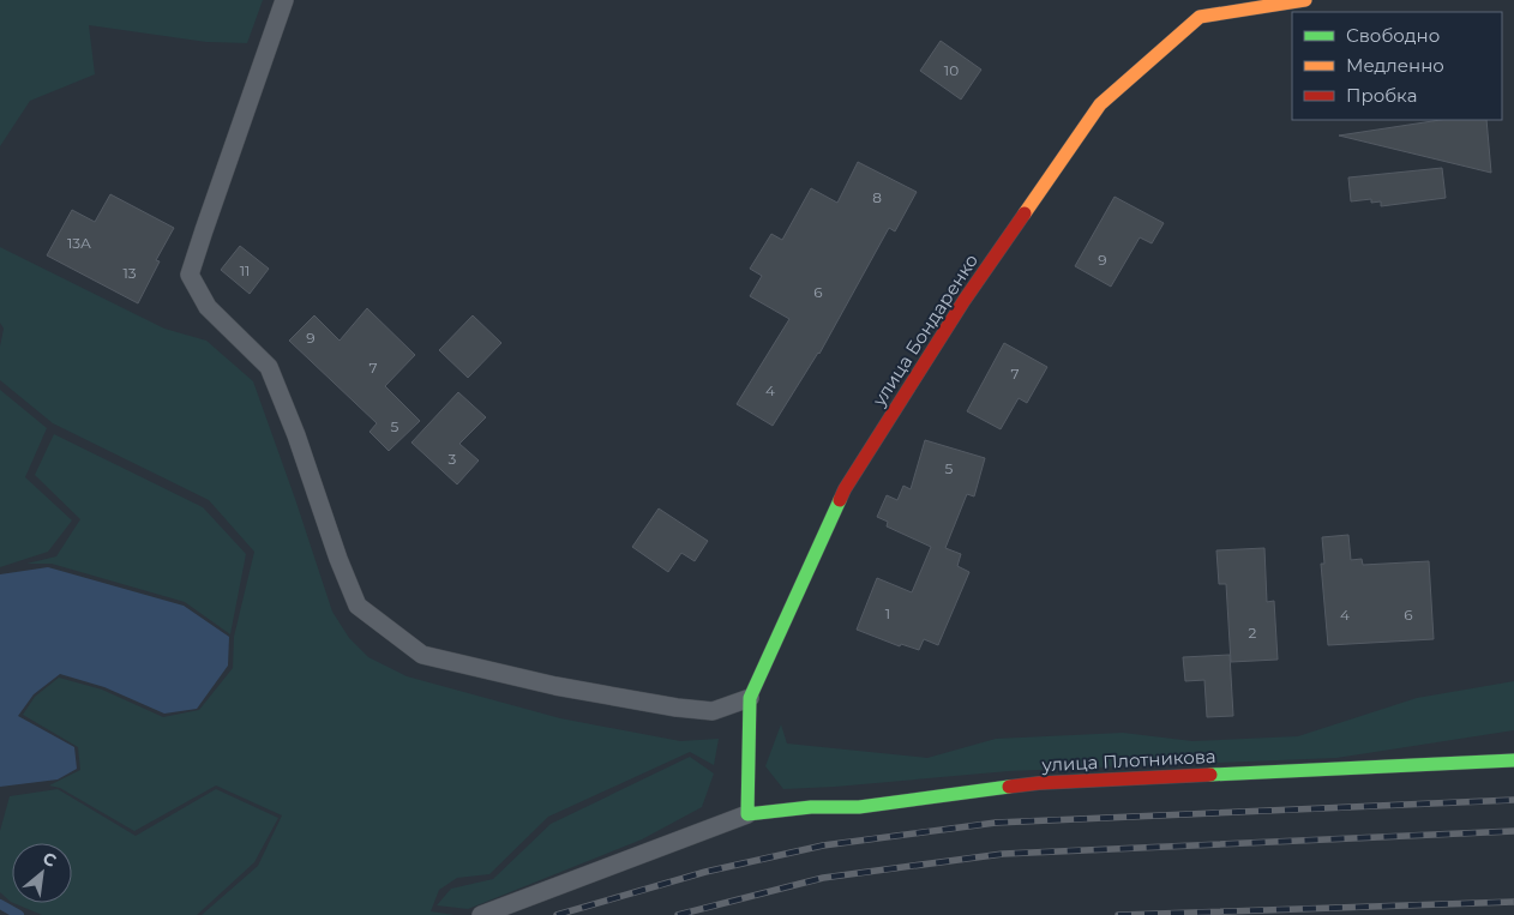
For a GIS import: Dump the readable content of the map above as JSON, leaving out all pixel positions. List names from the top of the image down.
{
  "streets": {
    "street": ["улица Бондаренко", "улица Плотникова"]
  },
  "crossings": [
    ["улица Бондаренко", "улица Плотникова"]
  ],
  "house_numbers": [
    "10",
    "8",
    "13А",
    "9",
    "11",
    "13",
    "6",
    "9",
    "7",
    "7",
    "4",
    "5",
    "3",
    "5",
    "1",
    "4",
    "6",
    "2"
  ],
  "legend": ["Свободно", "Медленно", "Пробка"],
  "north": "top right"
}
